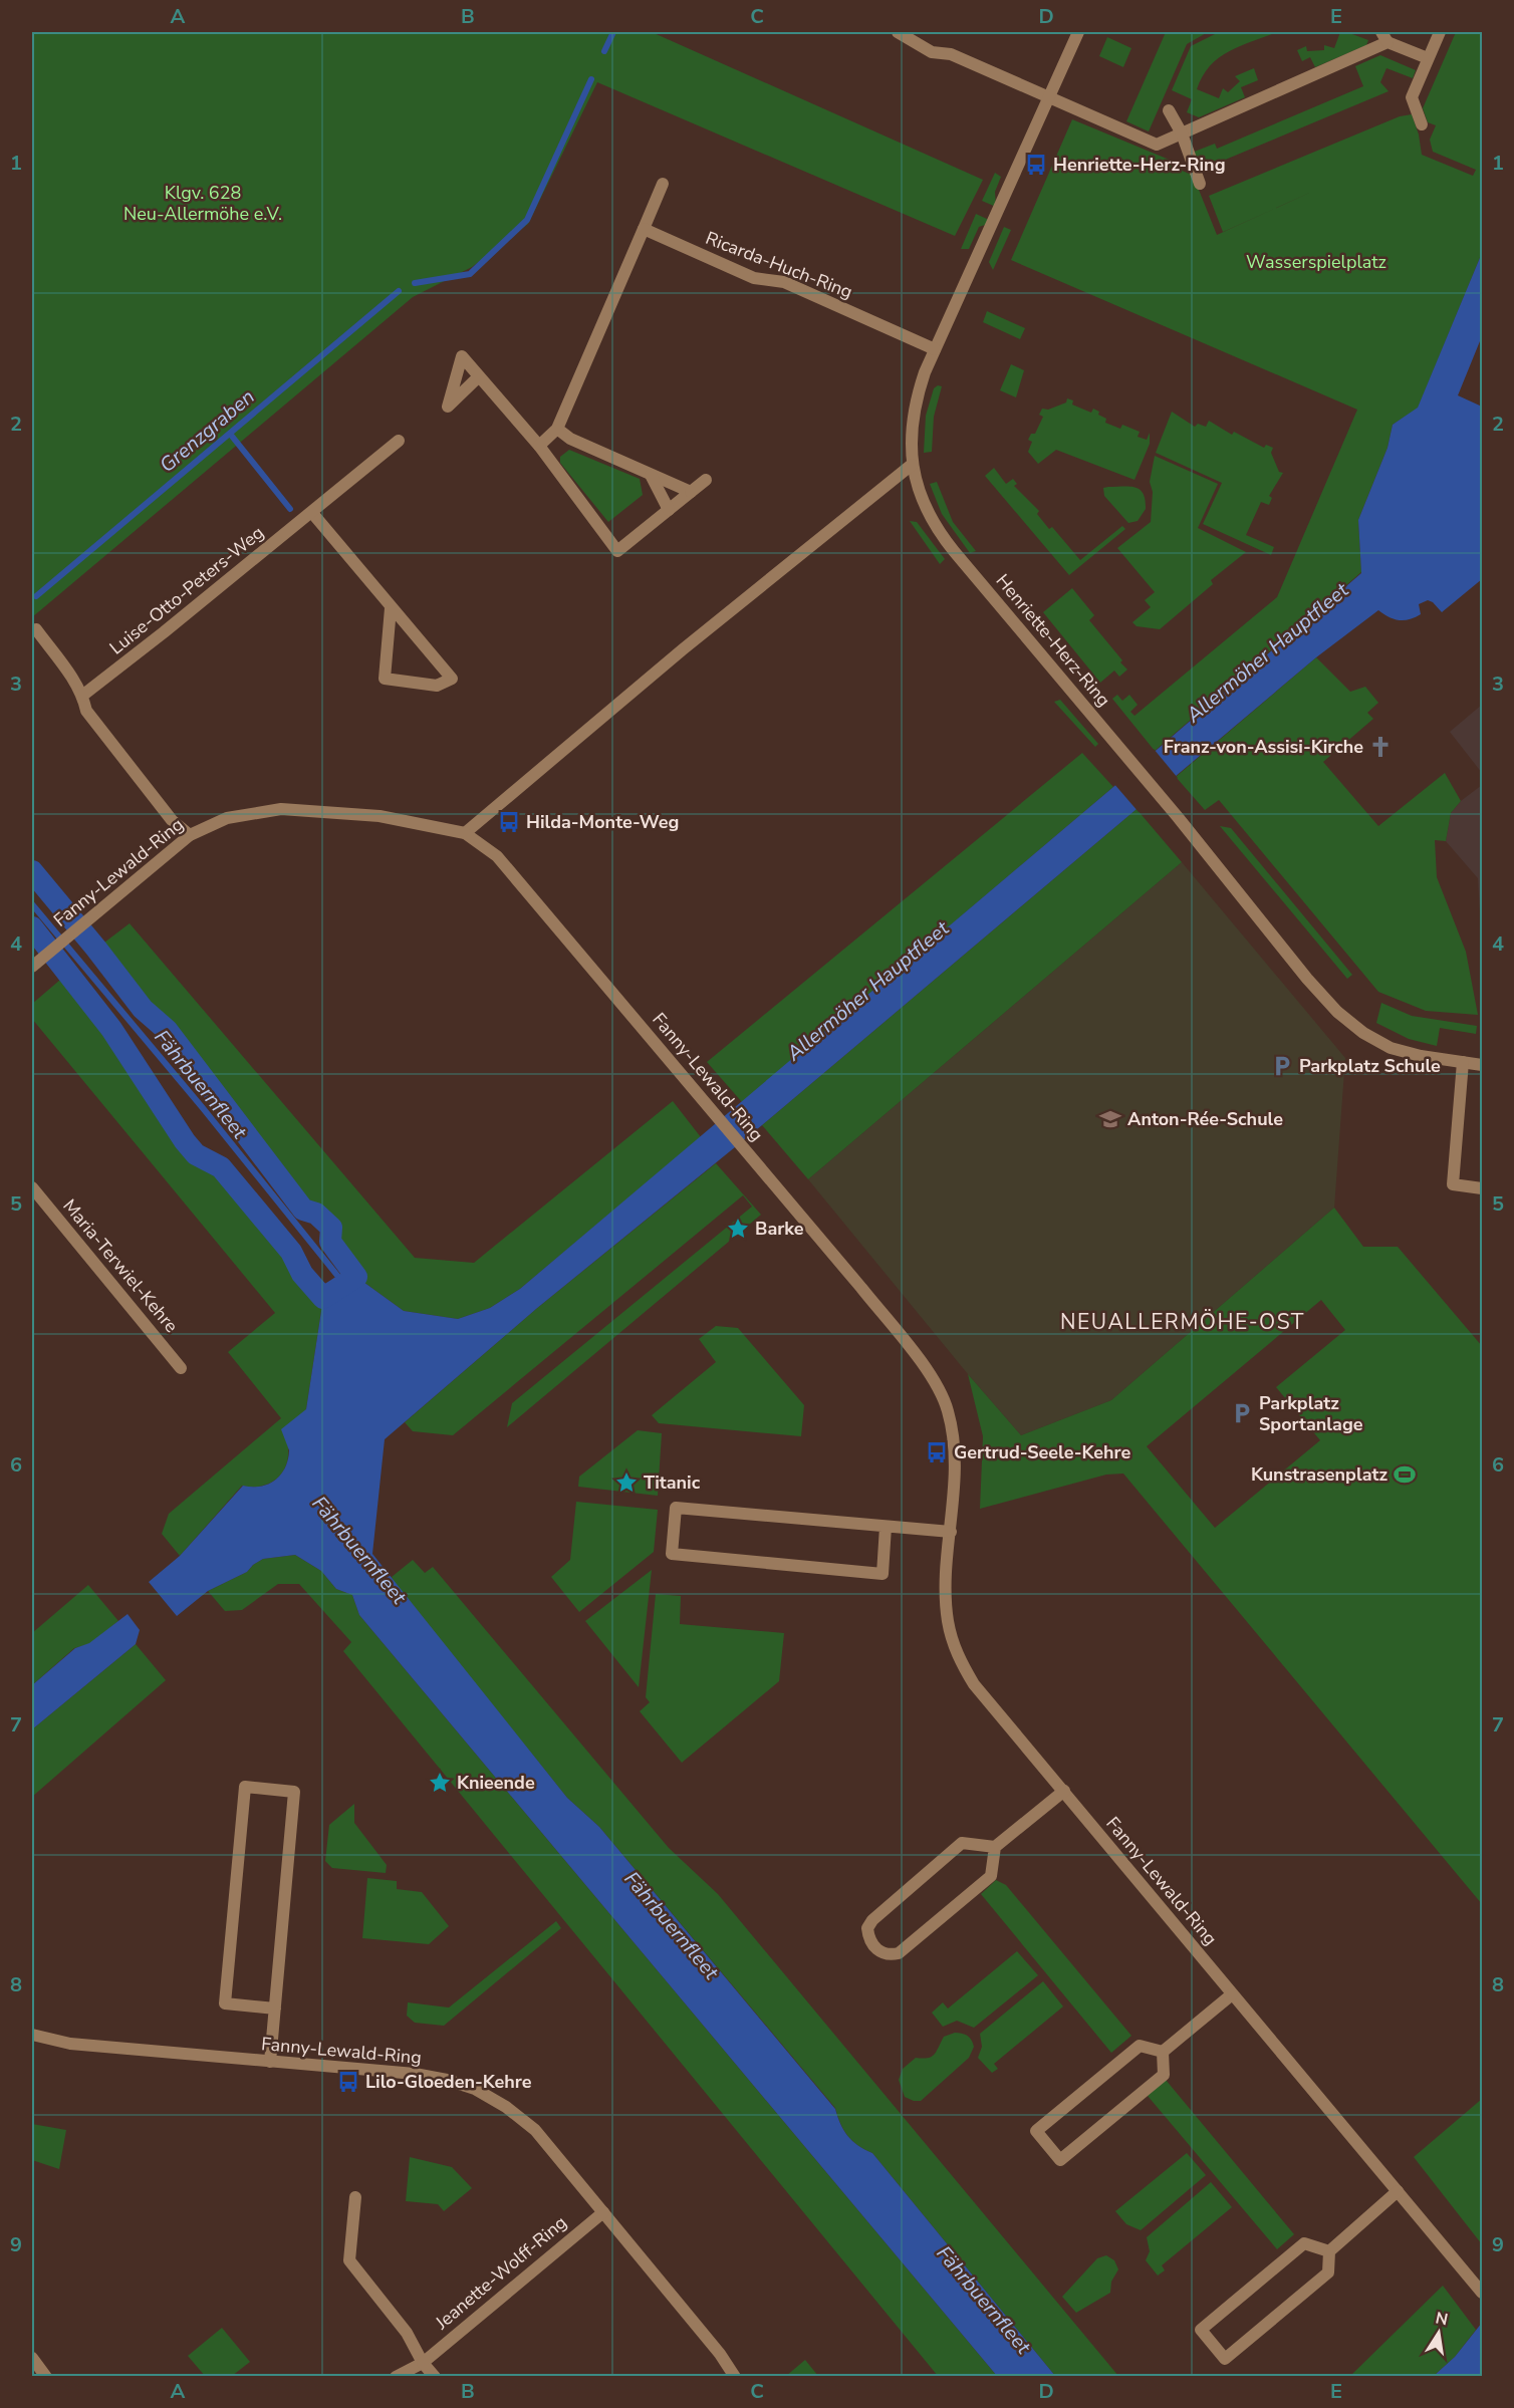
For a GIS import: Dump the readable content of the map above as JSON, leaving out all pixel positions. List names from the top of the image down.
{
  "streets": {
    "street": [
      "Ricarda-Huch-Ring",
      "Luise-Otto-Peters-Weg",
      "Henriette-Herz-Ring",
      "Fanny-Lewald-Ring",
      "Maria-Terwiel-Kehre",
      "Jeanette-Wolff-Ring"
    ]
  },
  "crossings": [
    ["Ricarda-Huch-Ring", "Henriette-Herz-Ring"],
    ["Fanny-Lewald-Ring", "Jeanette-Wolff-Ring"]
  ],
  "districts": ["NEUALLERMÖHE-OST"],
  "water": ["Grenzgraben", "Allermöher Hauptfleet", "Fährbuernfleet"],
  "parks": ["Klgv. 628 Neu-Allermöhe e.V.", "Wasserspielplatz"],
  "places": {
    "bus stop": [
      "Henriette-Herz-Ring",
      "Hilda-Monte-Weg",
      "Gertrud-Seele-Kehre",
      "Lilo-Gloeden-Kehre"
    ],
    "church": ["Franz-von-Assisi-Kirche"],
    "parking": ["Parkplatz Schule", "Parkplatz Sportanlage"],
    "school or university": ["Anton-Rée-Schule"],
    "place": ["Barke", "Titanic", "Knieende"],
    "sports": ["Kunstrasenplatz"]
  },
  "north": "top",
  "grid": {
    "columns": [
      "A",
      "B",
      "C",
      "D",
      "E"
    ],
    "rows": [
      "1",
      "2",
      "3",
      "4",
      "5",
      "6",
      "7",
      "8",
      "9"
    ]
  }
}
